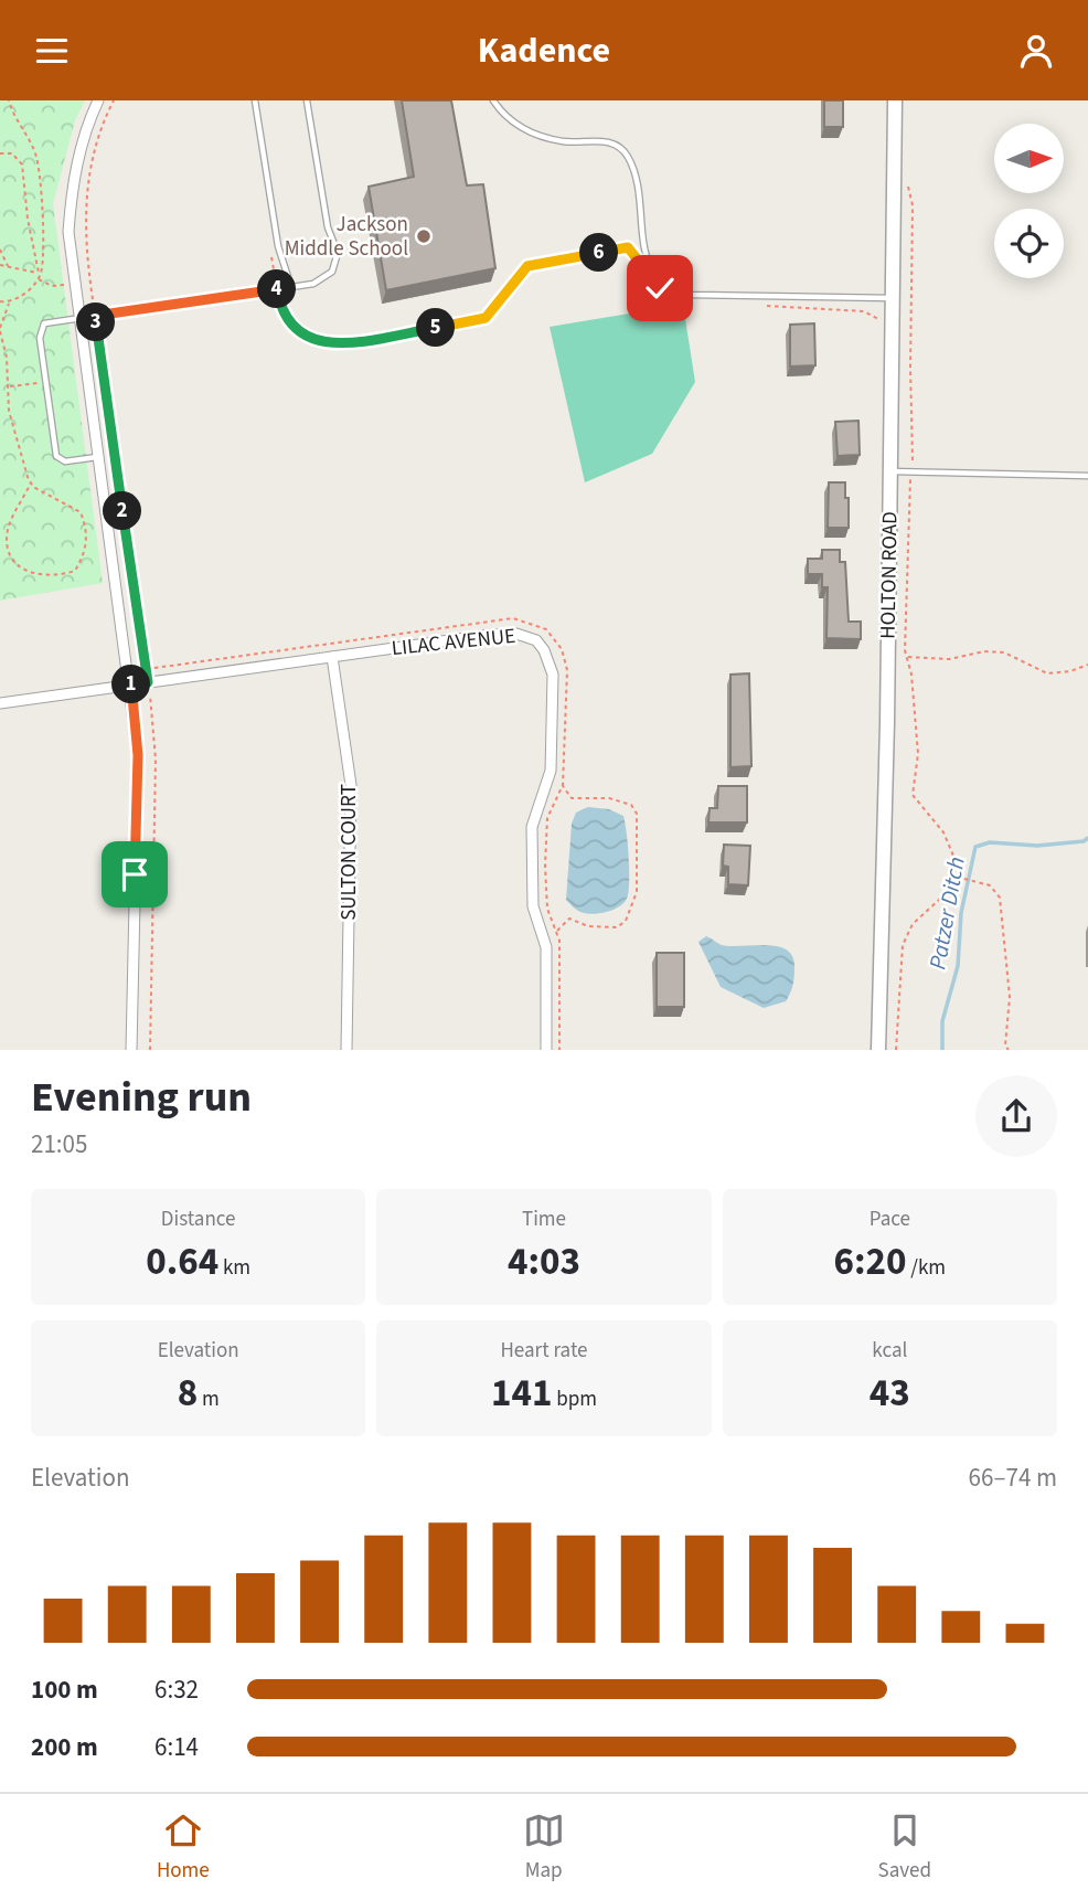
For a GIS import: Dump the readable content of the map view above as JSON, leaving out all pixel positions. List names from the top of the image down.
{
  "streets": {
    "street": ["HOLTON ROAD", "LILAC AVENUE", "SULTON COURT"]
  },
  "crossings": [
    ["LILAC AVENUE", "SULTON COURT"]
  ],
  "water": ["Patzer Ditch"],
  "places": ["Jackson Middle School"],
  "north": "right",
  "page": {
    "header": "Kadence",
    "pins": [
      "6",
      "4",
      "3",
      "5",
      "2",
      "1"
    ],
    "heading": ["Evening run", "21:05"],
    "stats": [
      ["Distance", "0.64 km"],
      ["Time", "4:03"],
      ["Pace", "6:20 /km"],
      ["Elevation", "8 m"],
      ["Heart rate", "141 bpm"],
      ["kcal", "43"]
    ],
    "chart": ["Elevation", "66–74 m"],
    "list": [
      {
        "name": "100 m",
        "note": "6:32"
      },
      {
        "name": "200 m",
        "note": "6:14"
      }
    ],
    "tabs": ["Home", "Map", "Saved"]
  }
}
